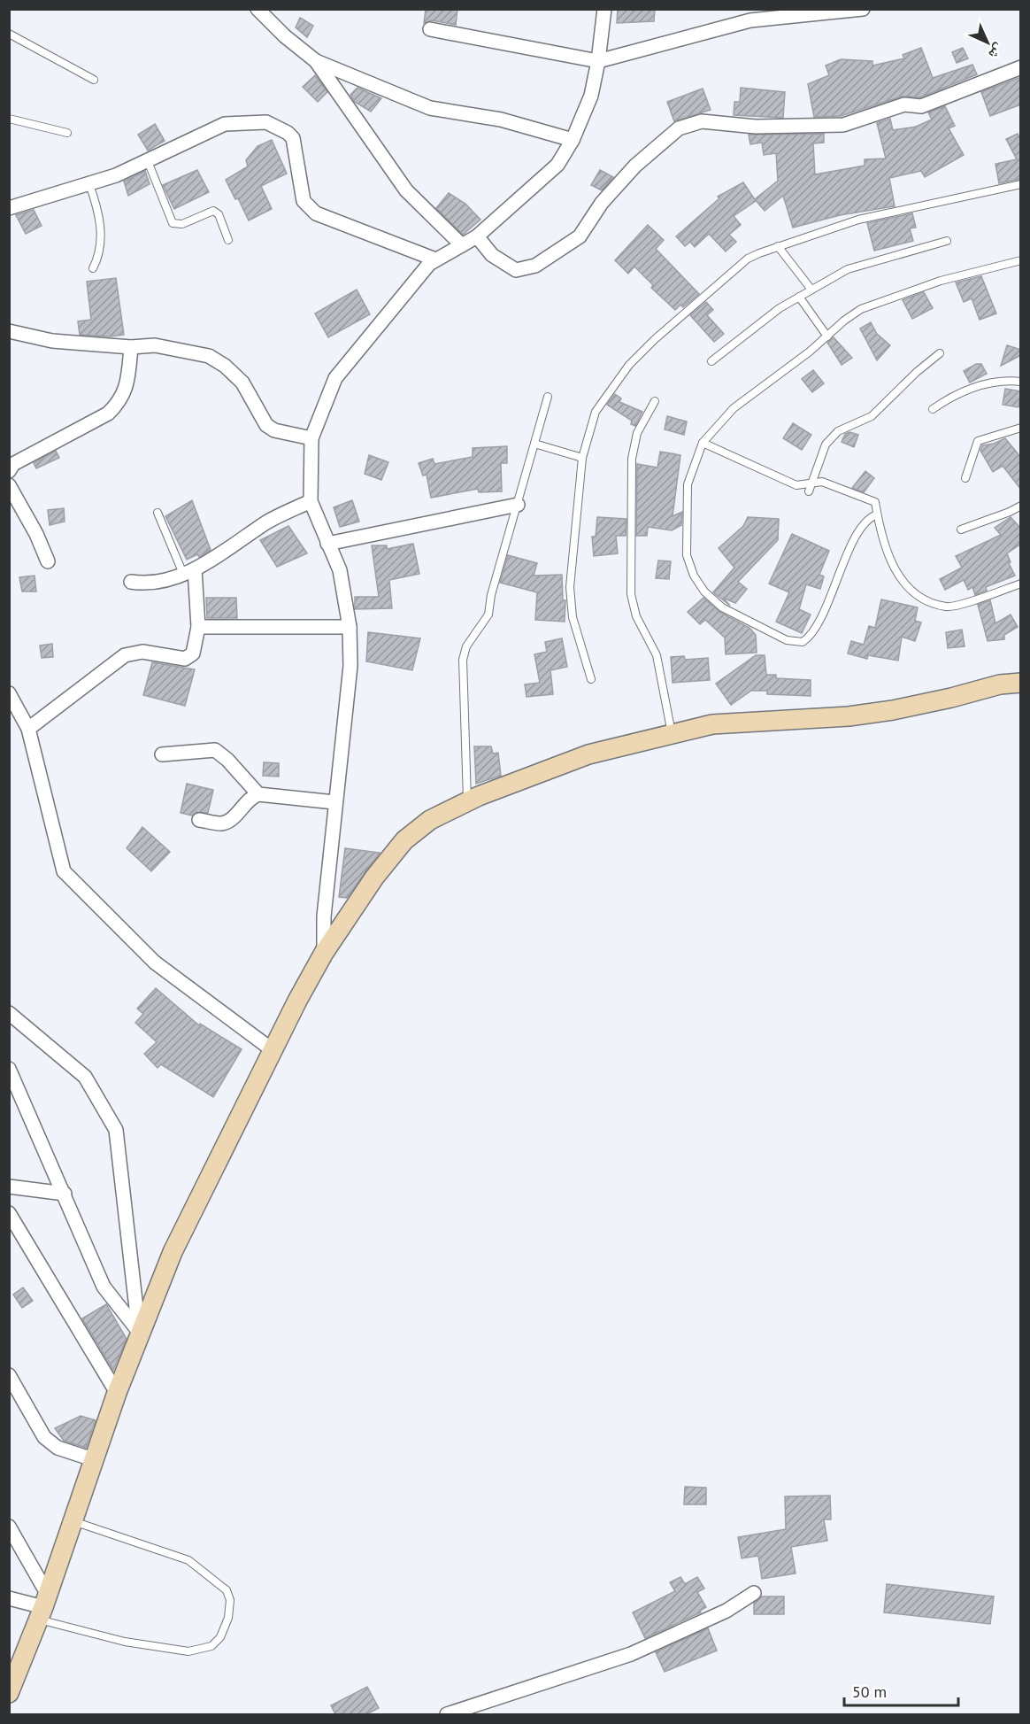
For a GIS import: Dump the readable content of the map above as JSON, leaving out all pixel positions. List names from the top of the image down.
{
  "scale_bar": "50 m",
  "north": "bottom right"
}
